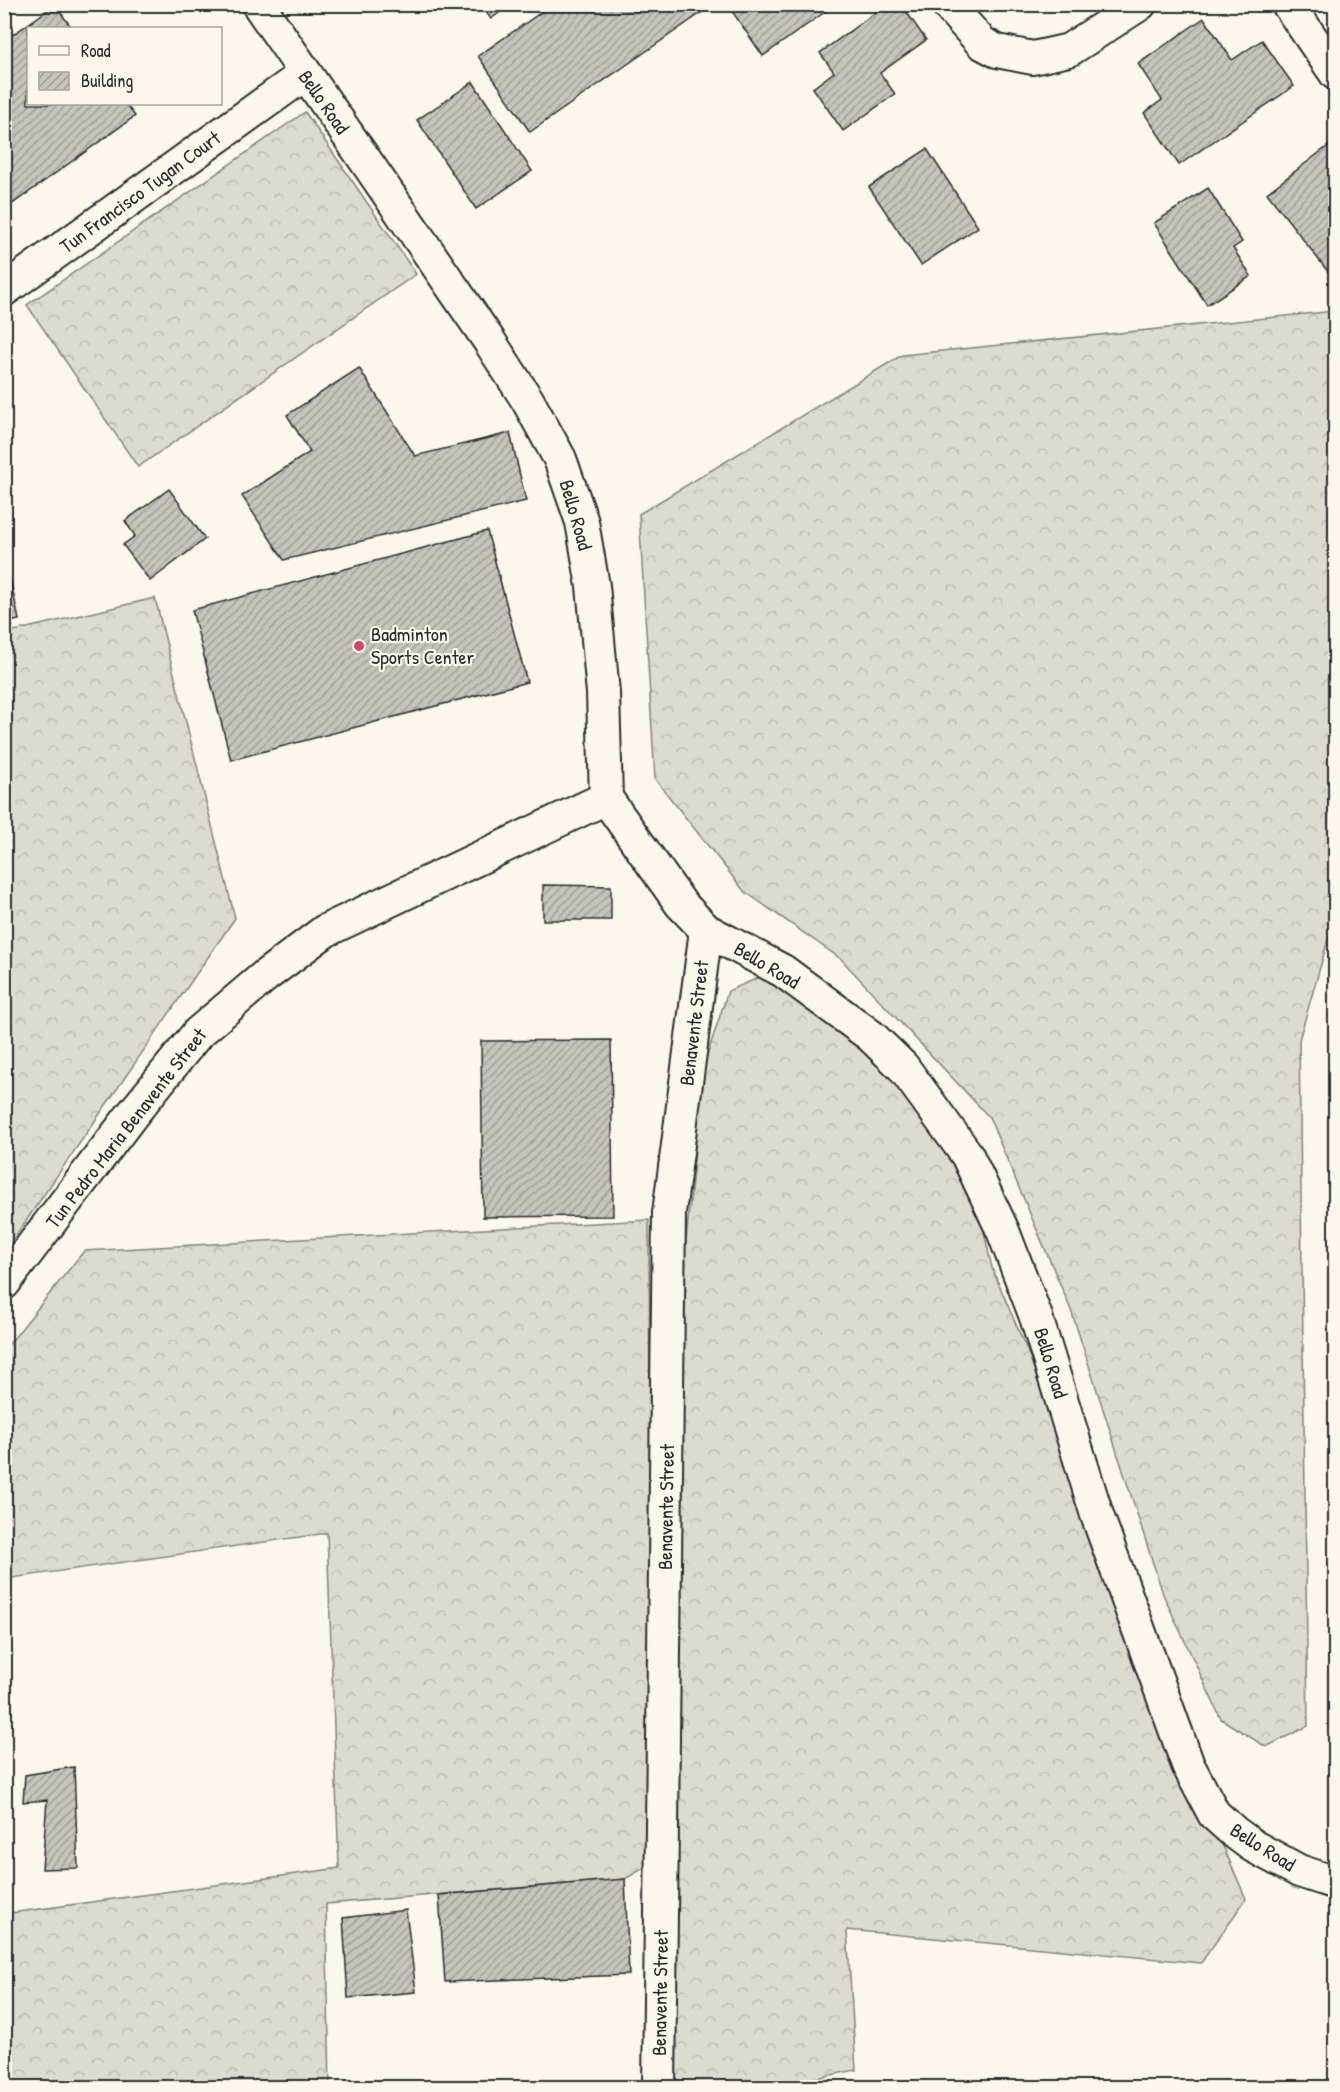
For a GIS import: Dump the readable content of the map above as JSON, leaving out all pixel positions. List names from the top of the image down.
{
  "streets": {
    "street": [
      "Bello Road",
      "Tun Francisco Tugan Court",
      "Benavente Street",
      "Tun Pedro Maria Benavente Street"
    ]
  },
  "crossings": [
    ["Bello Road", "Tun Francisco Tugan Court"],
    ["Bello Road", "Benavente Street"],
    ["Bello Road", "Tun Pedro Maria Benavente Street"]
  ],
  "places": ["Badminton Sports Center"],
  "legend": ["Road", "Building"]
}
